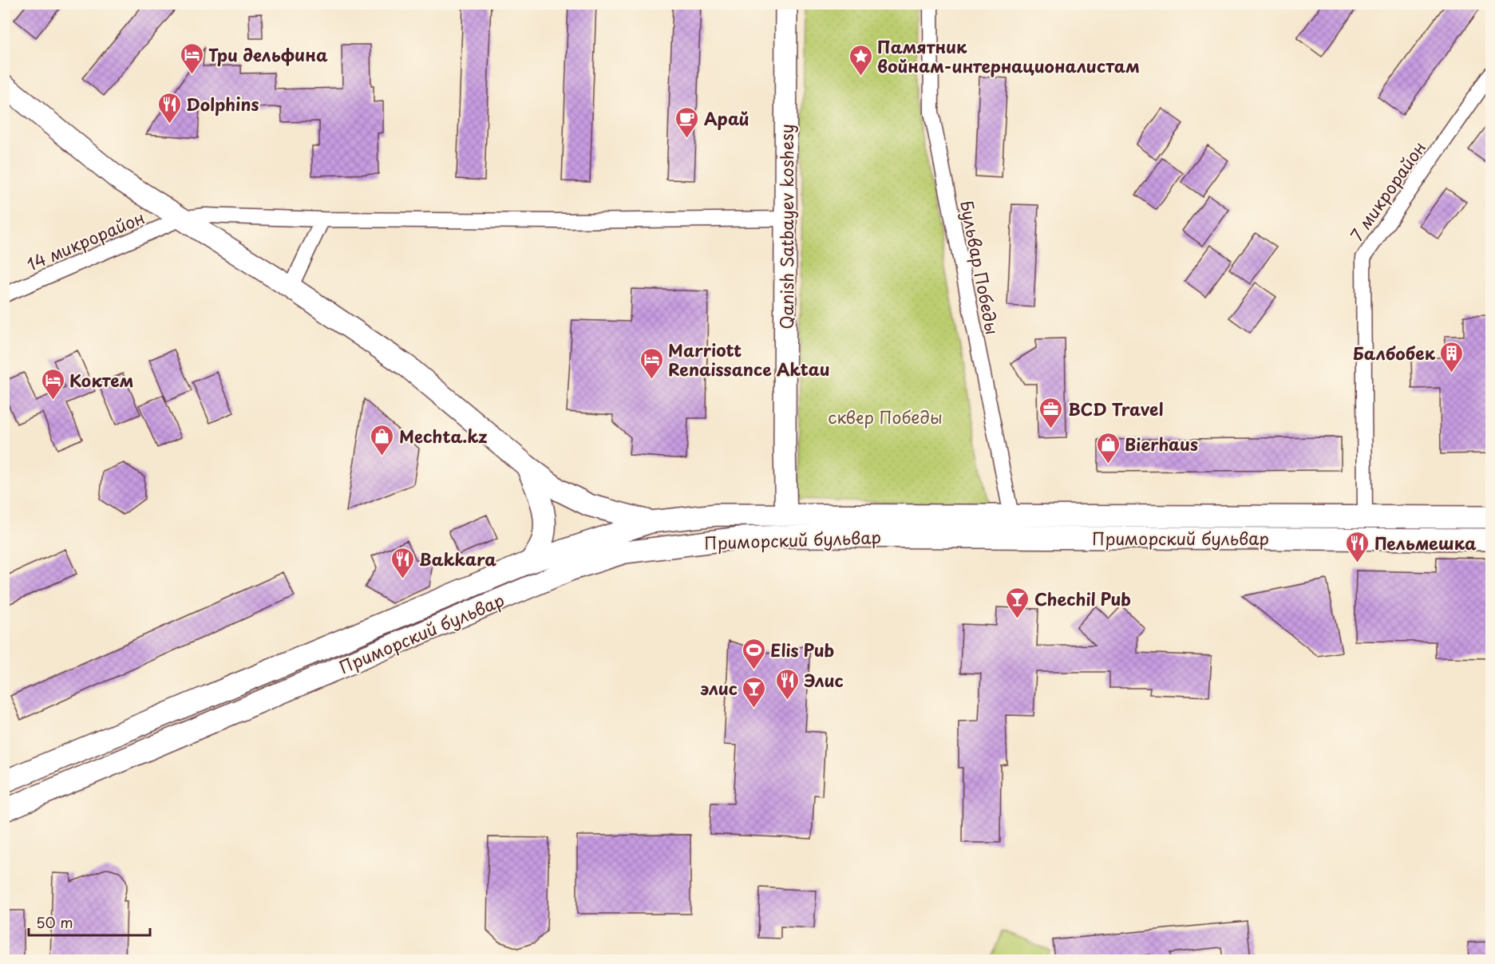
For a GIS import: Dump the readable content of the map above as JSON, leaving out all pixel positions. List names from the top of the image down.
{
  "streets": {
    "street": [
      "7 микрорайон",
      "Qanish Satbayev koshesy",
      "14 микрорайон",
      "Бульвар Победы",
      "Приморский бульвар"
    ]
  },
  "crossings": [
    ["7 микрорайон", "Приморский бульвар"],
    ["Qanish Satbayev koshesy", "14 микрорайон"],
    ["Qanish Satbayev koshesy", "Приморский бульвар"],
    ["Бульвар Победы", "Приморский бульвар"]
  ],
  "parks": ["сквер Победы"],
  "places": {
    "hotel": ["Три дельфина", "Marriott Renaissance Aktau", "Коктем"],
    "place": ["Памятник войнам-интернационалистам"],
    "restaurant": [
      "Dolphins",
      "Пельмешка",
      "Bakkara",
      "Элис"
    ],
    "cafe": ["Арай"],
    "building": ["Балбобек"],
    "office": ["BCD Travel"],
    "shop": ["Mechta.kz", "Bierhaus"],
    "bar": ["Chechil Pub", "элис"],
    "sports": ["Elis Pub"]
  },
  "scale_bar": "50 m"
}
